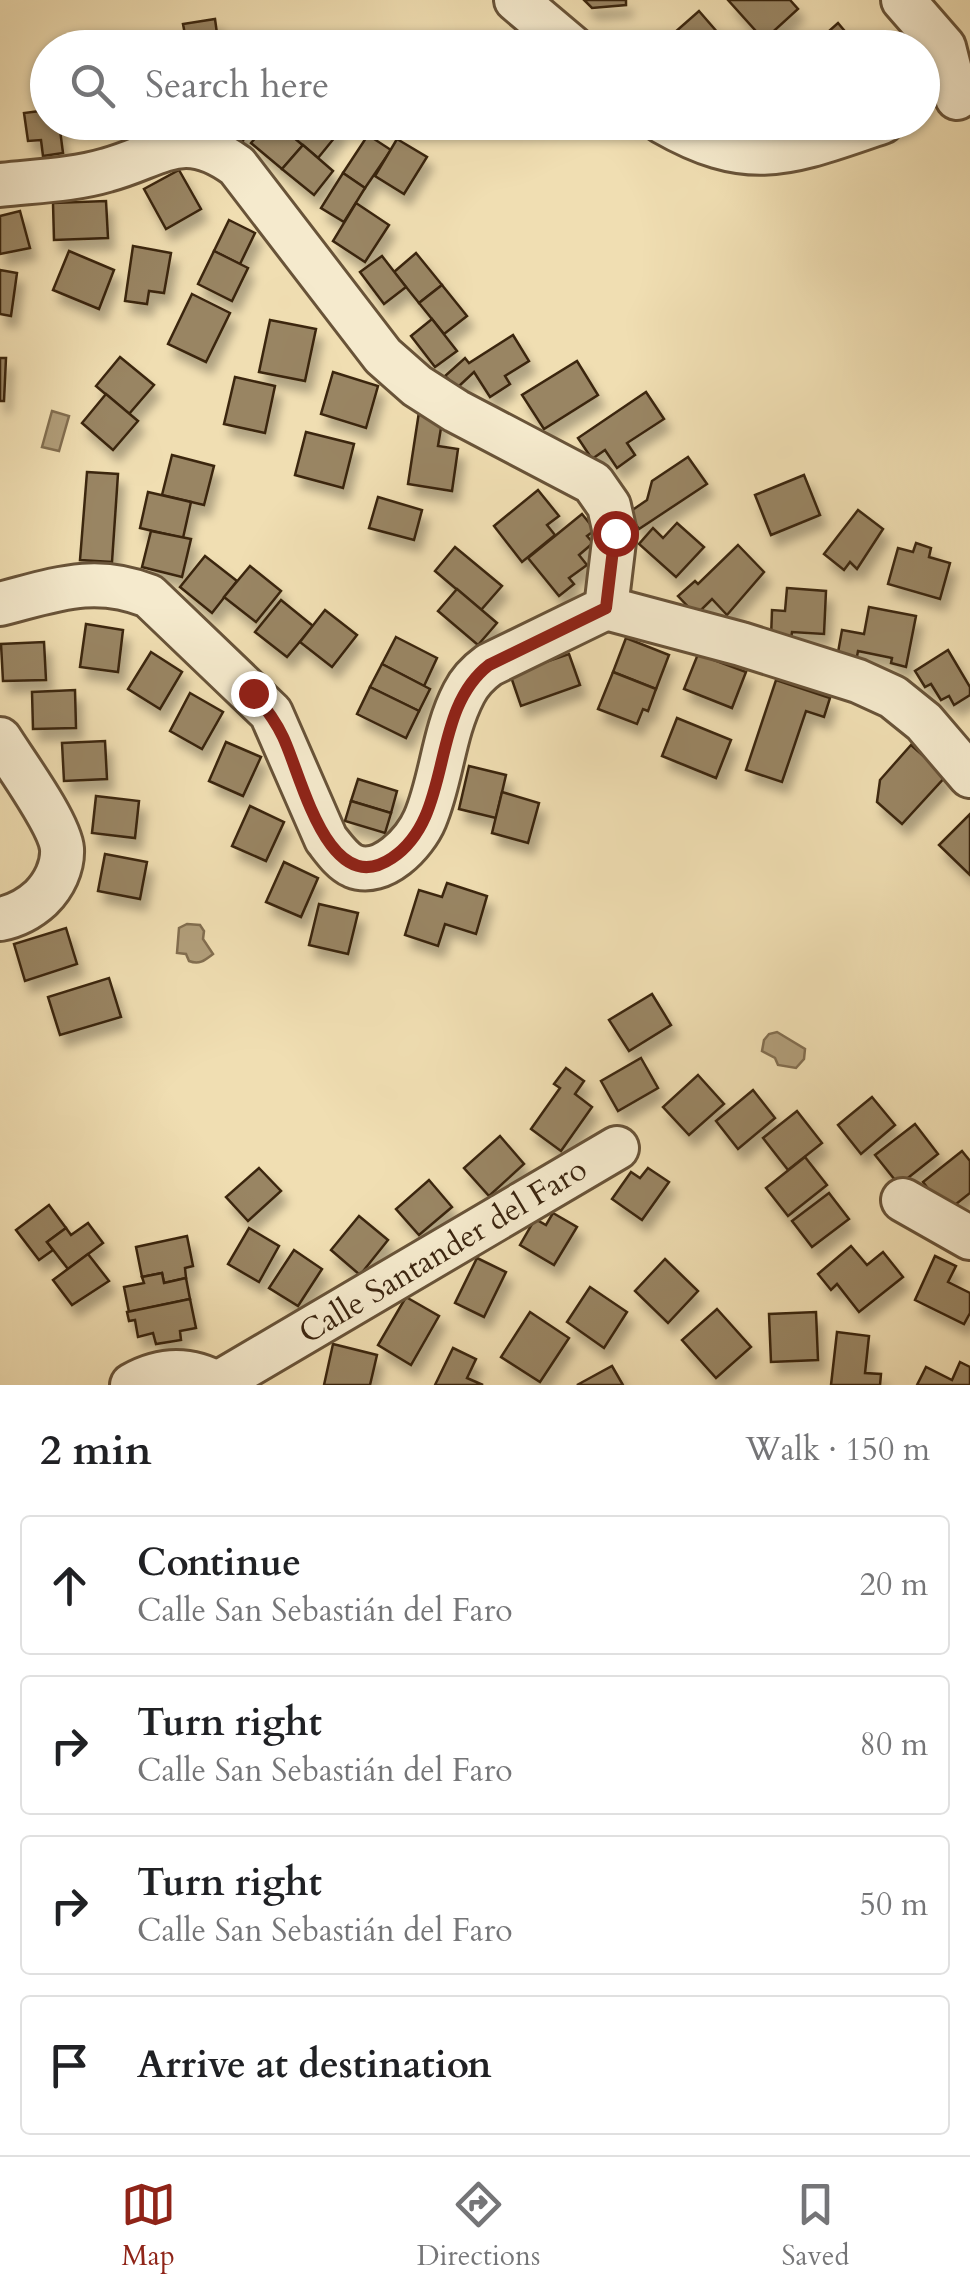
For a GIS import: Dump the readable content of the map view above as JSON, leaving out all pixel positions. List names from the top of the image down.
{
  "streets": {
    "street": ["Calle Santander del Faro"]
  },
  "page": {
    "search": "Search here",
    "heading": ["2 min", "Walk · 150 m"],
    "list": [
      ["Continue", "Calle San Sebastián del Faro", "20 m"],
      ["Turn right", "Calle San Sebastián del Faro", "80 m"],
      ["Turn right", "Calle San Sebastián del Faro", "50 m"],
      "Arrive at destination"
    ],
    "nav": ["Map", "Directions", "Saved"]
  }
}
